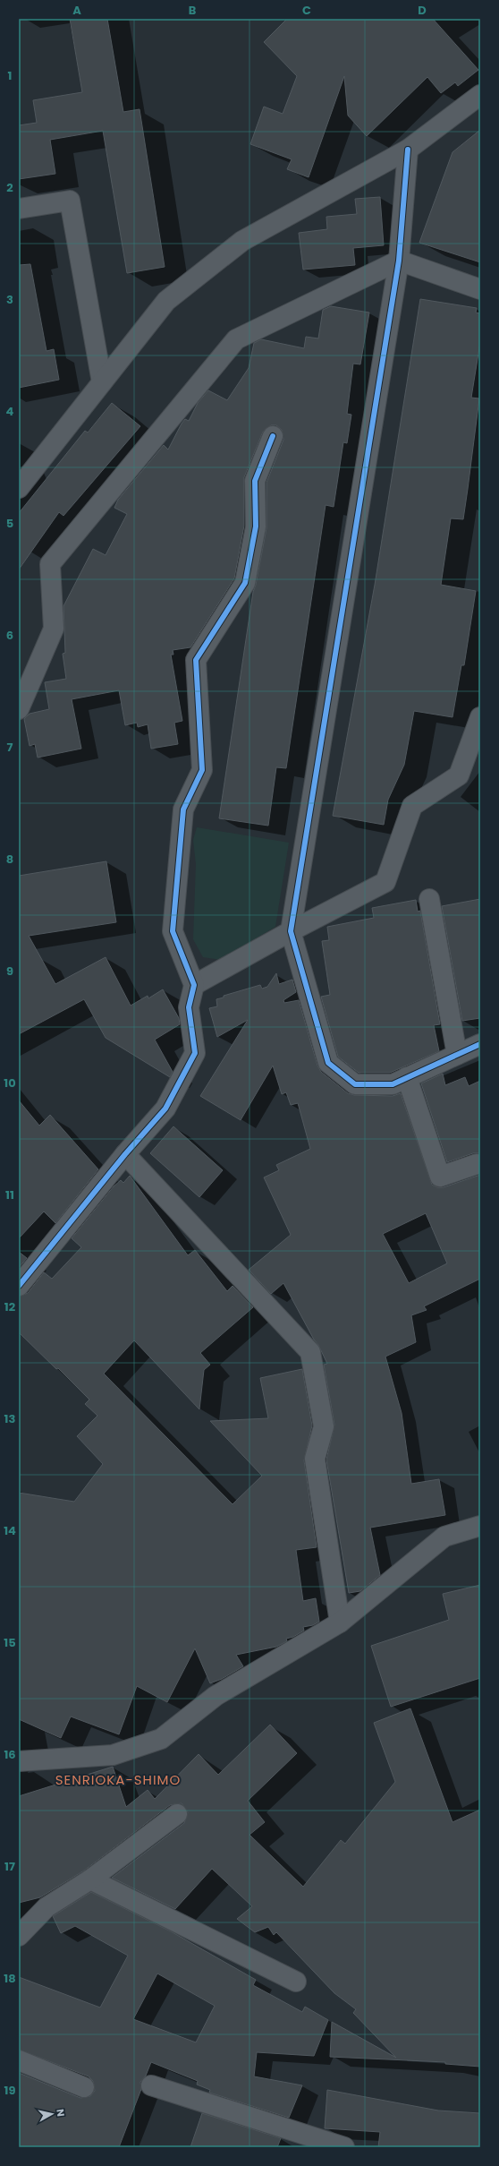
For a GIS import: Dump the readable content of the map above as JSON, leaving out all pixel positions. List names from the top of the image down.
{
  "districts": ["SENRIOKA-SHIMO"],
  "north": "right",
  "grid": {
    "columns": [
      "A",
      "B",
      "C",
      "D"
    ],
    "rows": [
      "1",
      "2",
      "3",
      "4",
      "5",
      "6",
      "7",
      "8",
      "9",
      "10",
      "11",
      "12",
      "13",
      "14",
      "15",
      "16",
      "17",
      "18",
      "19"
    ]
  }
}
